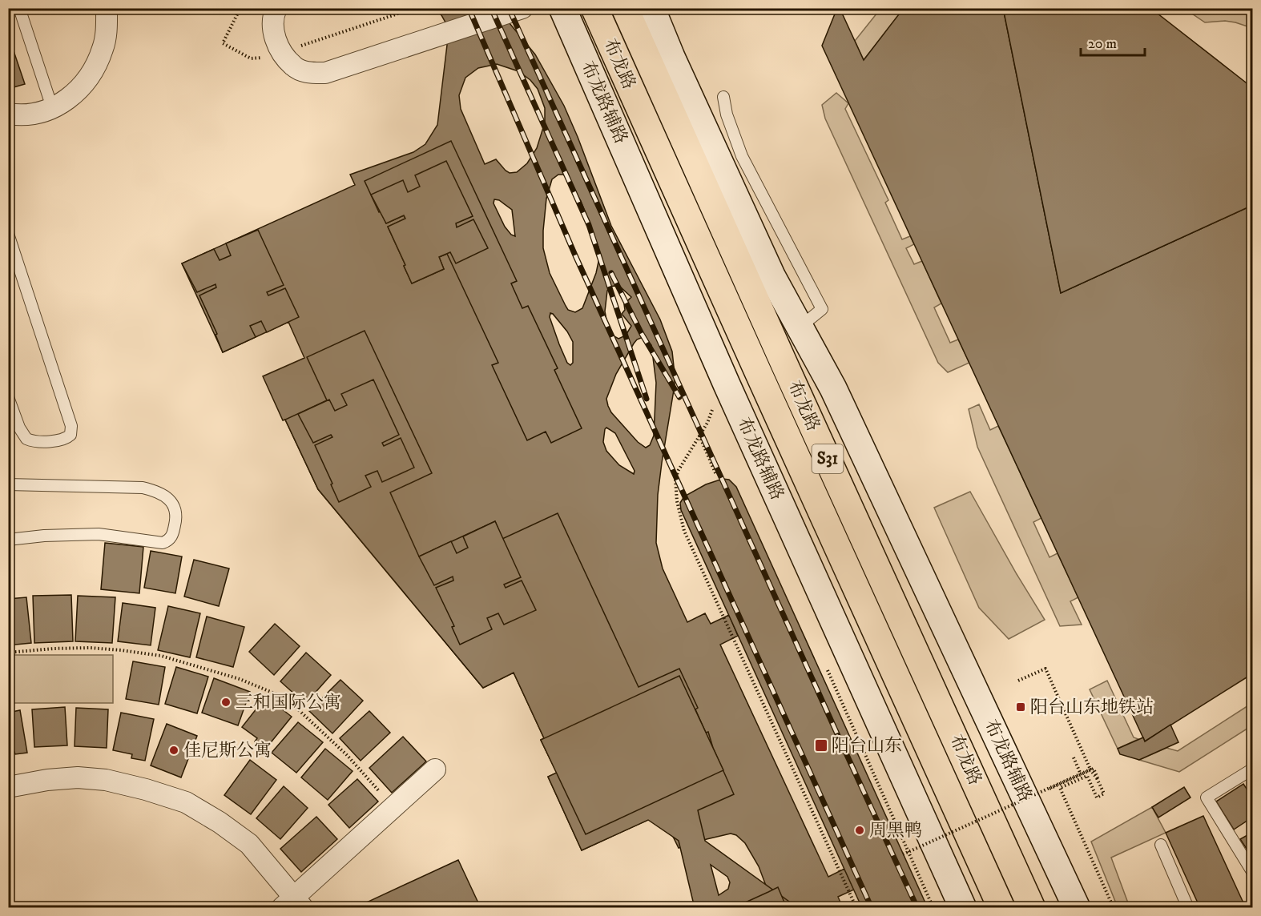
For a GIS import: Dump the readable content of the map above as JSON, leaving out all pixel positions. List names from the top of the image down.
{
  "streets": {
    "main road": ["布龙路", "布龙路辅路", "S31"]
  },
  "crossings": [
    ["布龙路", "布龙路辅路"]
  ],
  "places": {
    "other": ["三和国际公寓", "佳尼斯公寓", "周黑鸭"],
    "transit": ["阳台山东地铁站", "阳台山东"]
  },
  "scale_bar": "20 m"
}
